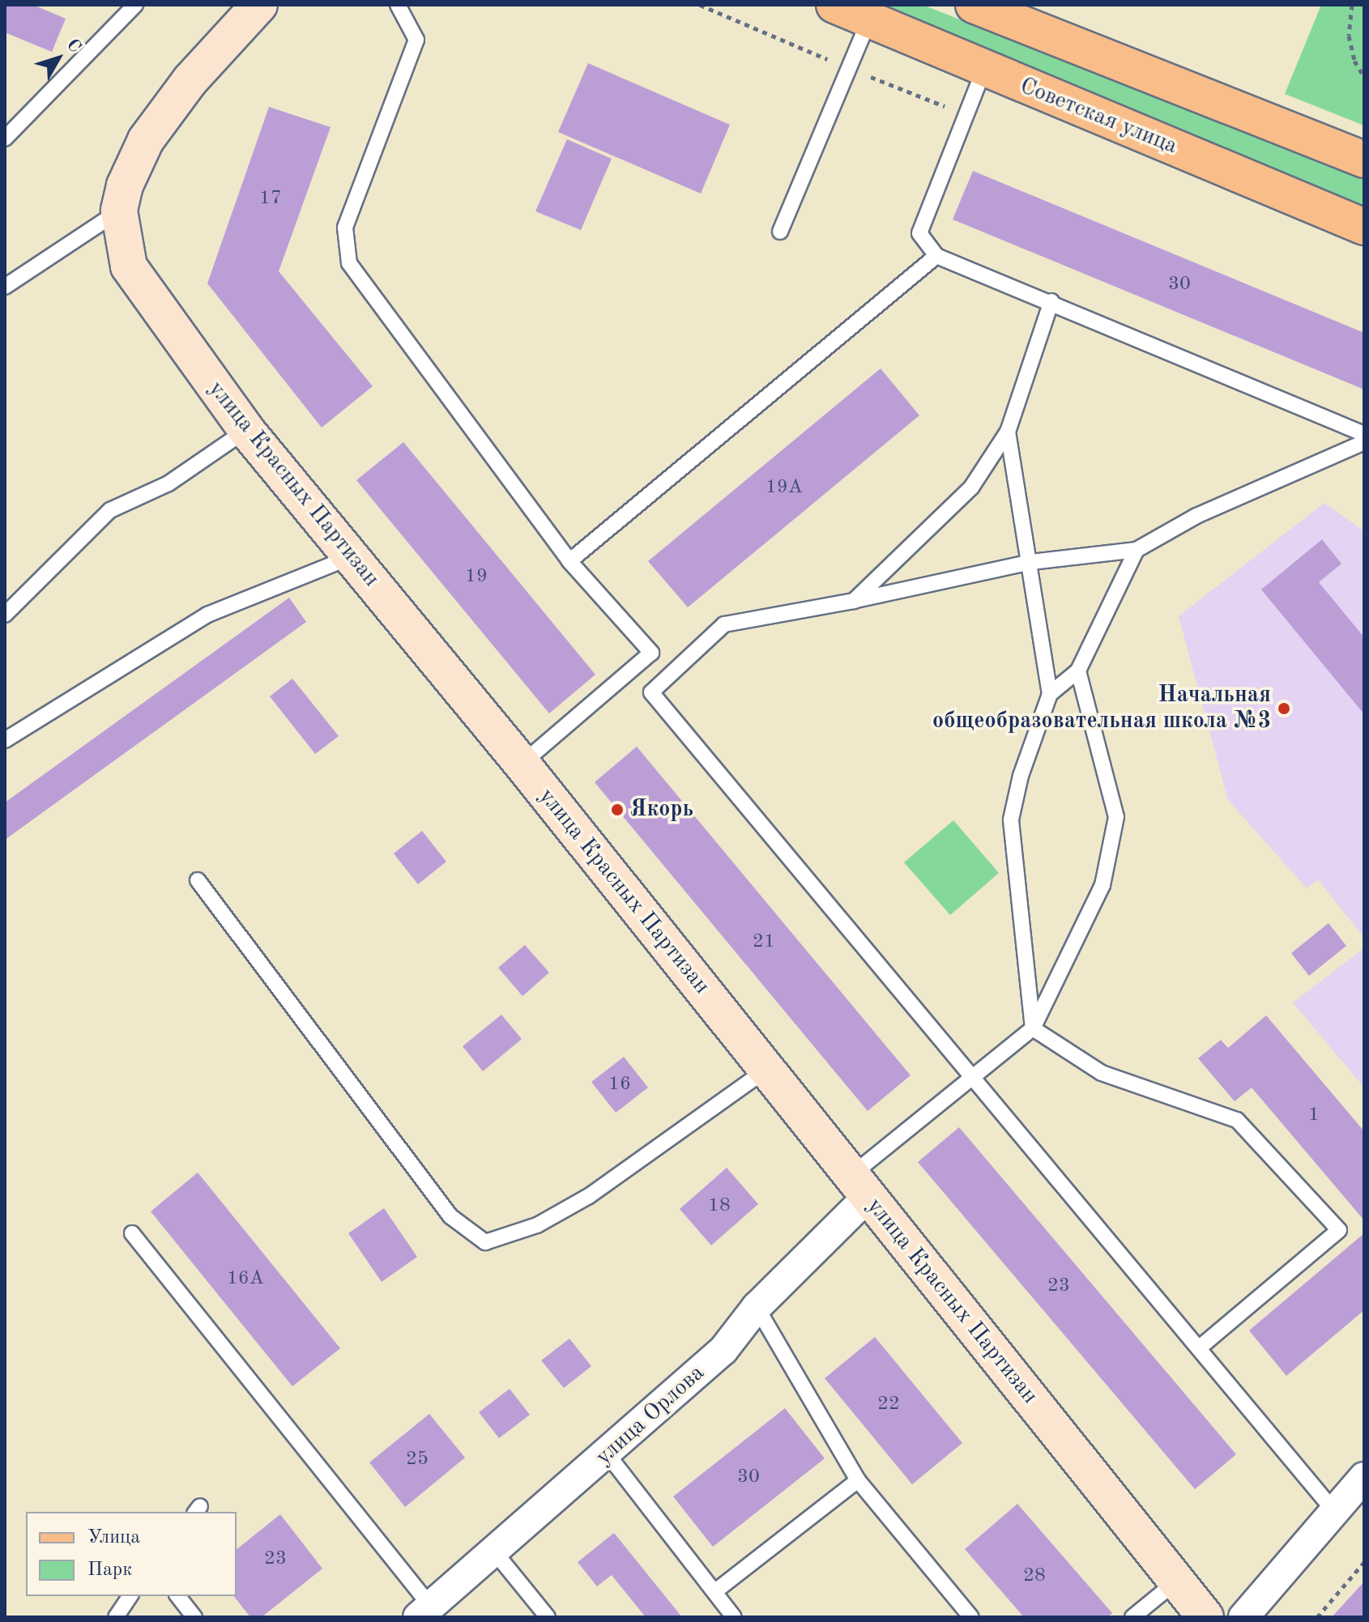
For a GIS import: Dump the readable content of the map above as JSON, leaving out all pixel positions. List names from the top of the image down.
{
  "streets": {
    "main road": ["Советская улица", "улица Красных Партизан"],
    "street": ["улица Орлова"]
  },
  "crossings": [
    ["улица Красных Партизан", "улица Орлова"]
  ],
  "places": ["Начальная общеобразовательная школа №3", "Якорь"],
  "house_numbers": [
    "17",
    "30",
    "19А",
    "19",
    "21",
    "16",
    "1",
    "18",
    "16А",
    "23",
    "22",
    "25",
    "30",
    "23",
    "28"
  ],
  "legend": ["Улица", "Парк"],
  "north": "top right"
}
